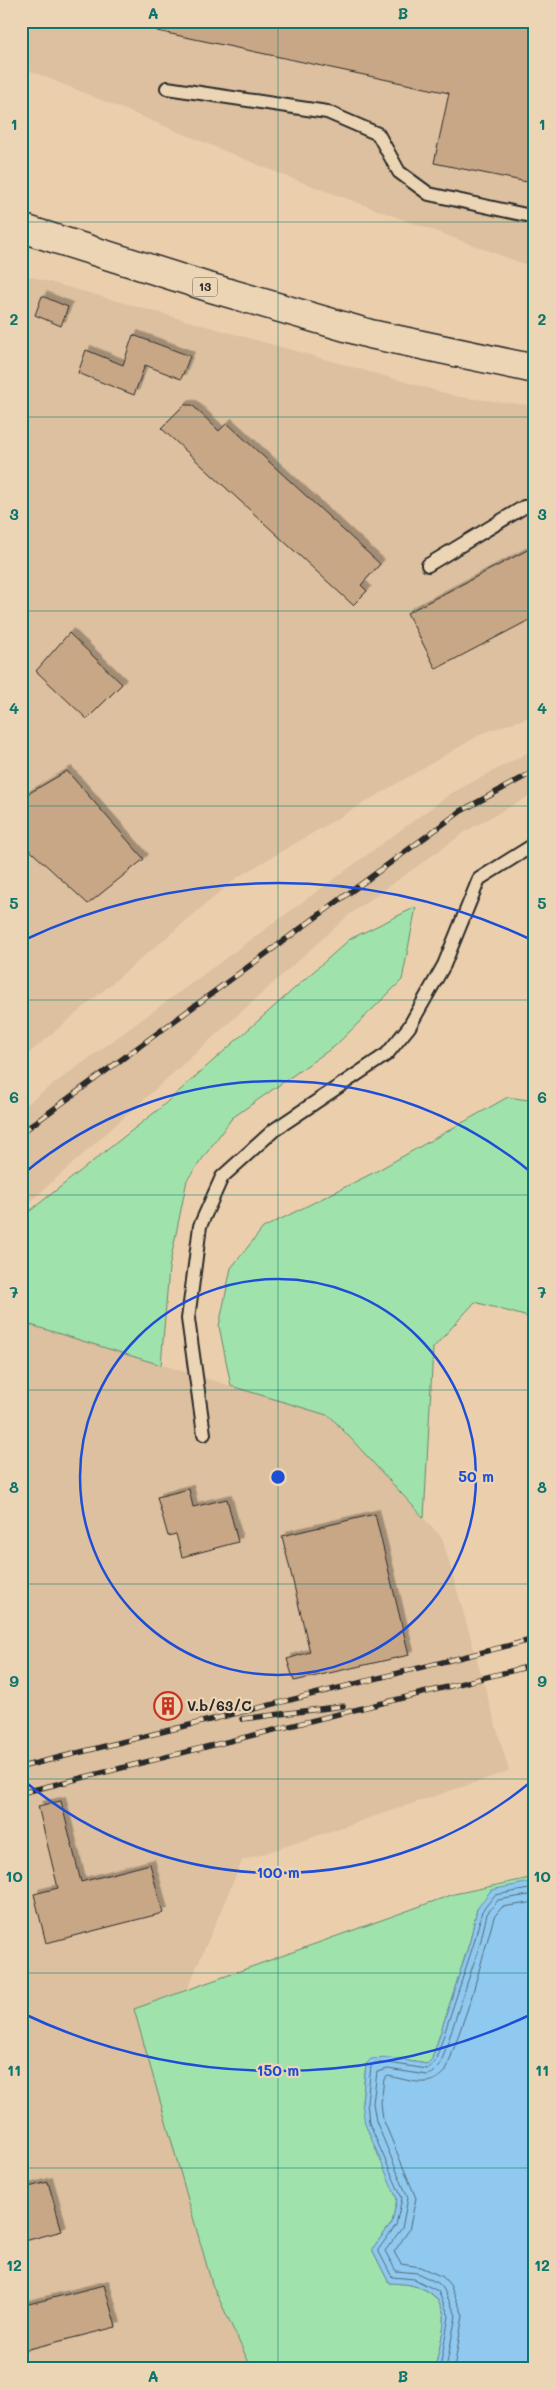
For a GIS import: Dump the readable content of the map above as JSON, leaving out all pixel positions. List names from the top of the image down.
{
  "streets": {
    "main road": ["13"]
  },
  "places": {
    "building": ["V.b/63/C"]
  },
  "grid": {
    "columns": ["A", "B"],
    "rows": [
      "1",
      "2",
      "3",
      "4",
      "5",
      "6",
      "7",
      "8",
      "9",
      "10",
      "11",
      "12"
    ]
  },
  "rings": ["50 m", "100 m", "150 m"]
}
